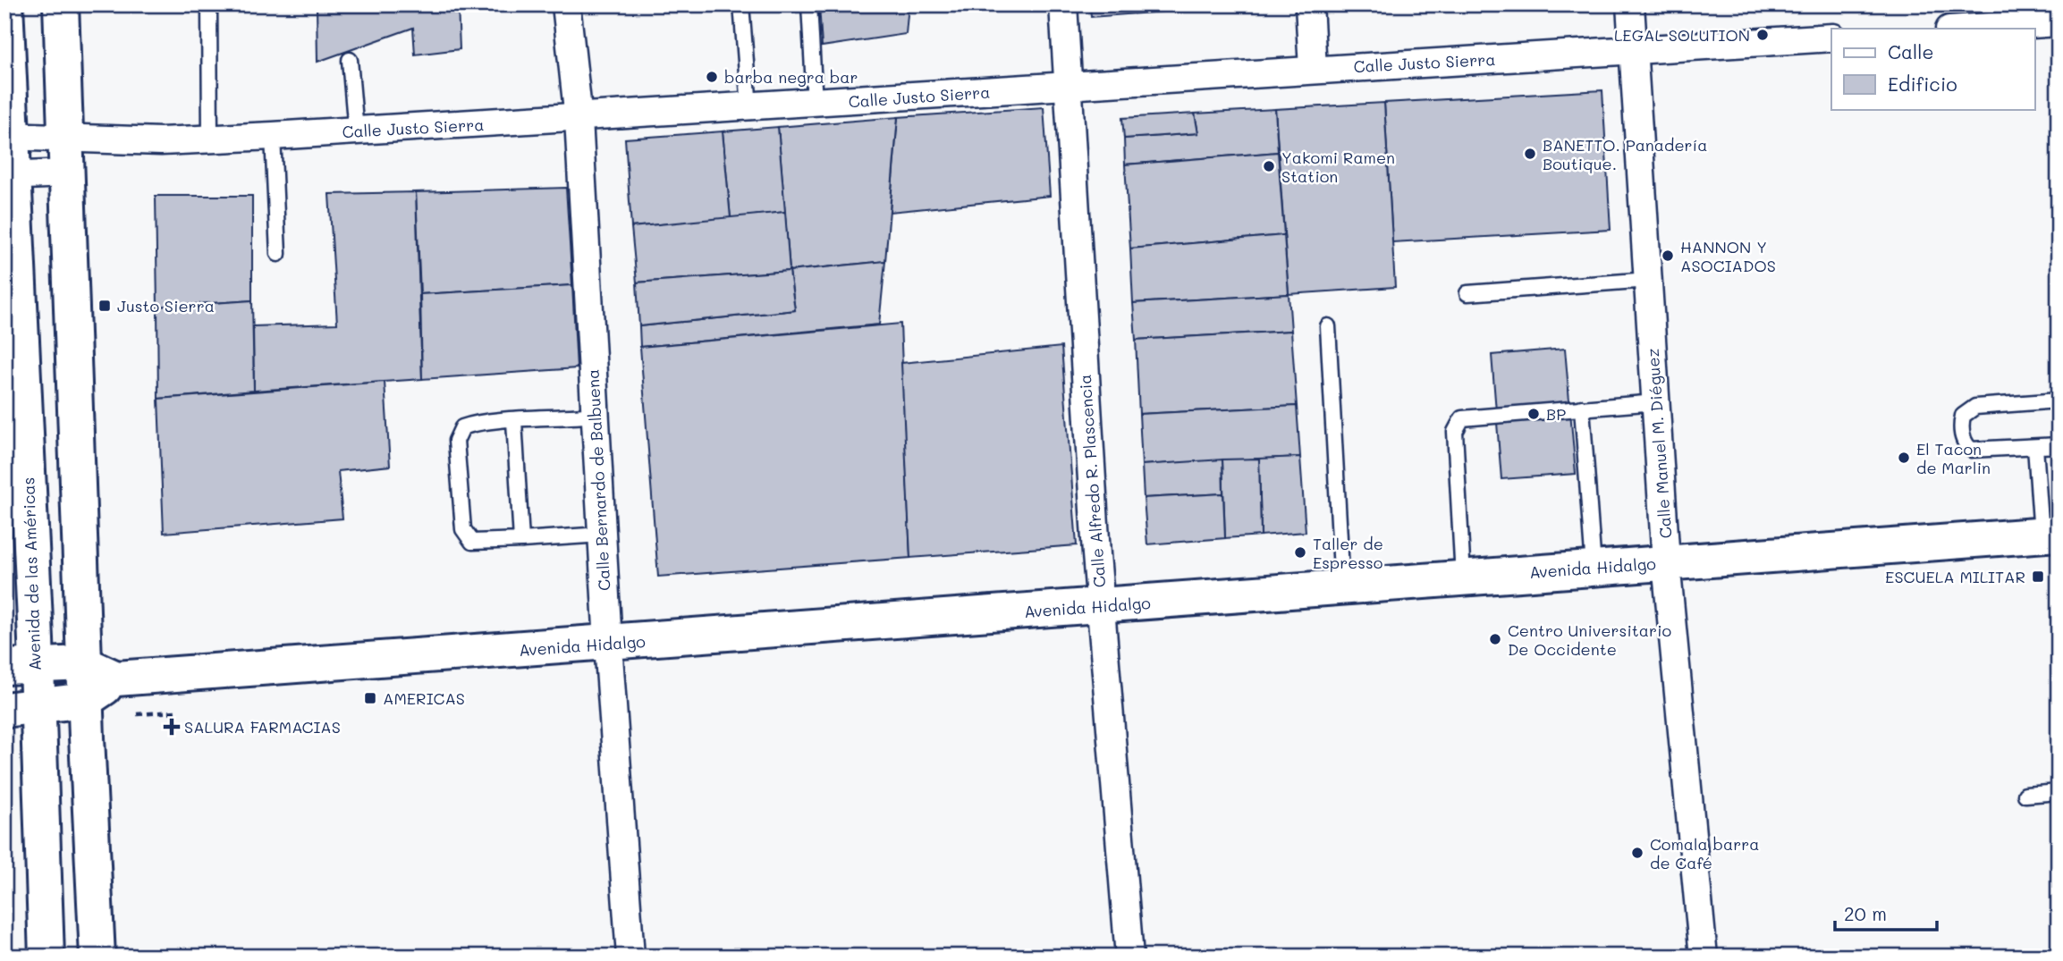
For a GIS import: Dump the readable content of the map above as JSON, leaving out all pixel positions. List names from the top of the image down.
{
  "streets": {
    "main road": ["Avenida Hidalgo", "Avenida de las Américas"],
    "street": [
      "Calle Justo Sierra",
      "Calle Manuel M. Diéguez",
      "Calle Bernardo de Balbuena",
      "Calle Alfredo R. Plascencia"
    ]
  },
  "crossings": [
    ["Calle Justo Sierra", "Calle Manuel M. Diéguez"],
    ["Calle Justo Sierra", "Calle Bernardo de Balbuena"],
    ["Calle Justo Sierra", "Calle Alfredo R. Plascencia"],
    ["Calle Justo Sierra", "Avenida de las Américas"],
    ["Calle Manuel M. Diéguez", "Avenida Hidalgo"],
    ["Calle Bernardo de Balbuena", "Avenida Hidalgo"],
    ["Calle Alfredo R. Plascencia", "Avenida Hidalgo"],
    ["Avenida Hidalgo", "Avenida de las Américas"]
  ],
  "places": {
    "other": [
      "LEGAL SOLUTION",
      "barba negra bar",
      "BANETTO. Panadería Boutique.",
      "Yakomi Ramen Station",
      "HANNON Y ASOCIADOS",
      "BP",
      "El Tacon de Marlin",
      "Taller de Espresso",
      "Centro Universitario De Occidente",
      "Comala barra de Café"
    ],
    "transit": ["Justo Sierra", "ESCUELA MILITAR", "AMERICAS"],
    "health": ["SALURA FARMACIAS"]
  },
  "legend": ["Calle", "Edificio"],
  "scale_bar": "20 m"
}
